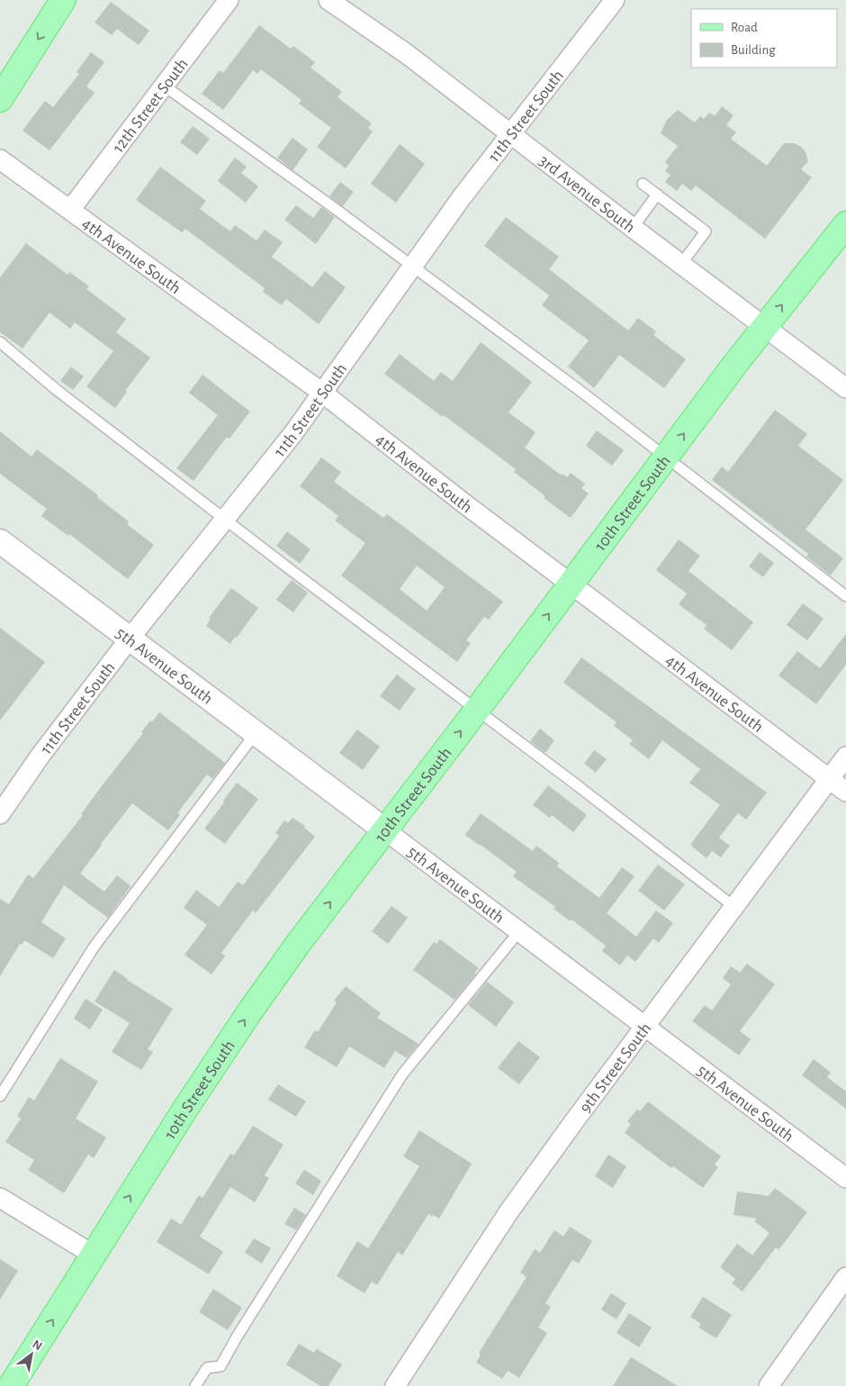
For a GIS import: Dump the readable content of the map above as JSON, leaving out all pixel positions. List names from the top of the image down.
{
  "streets": {
    "main road": ["10th Street South"],
    "street": [
      "12th Street South",
      "11th Street South",
      "3rd Avenue South",
      "4th Avenue South",
      "5th Avenue South",
      "9th Street South"
    ]
  },
  "crossings": [
    ["12th Street South", "4th Avenue South"],
    ["11th Street South", "3rd Avenue South"],
    ["11th Street South", "4th Avenue South"],
    ["11th Street South", "5th Avenue South"],
    ["3rd Avenue South", "10th Street South"],
    ["4th Avenue South", "10th Street South"],
    ["4th Avenue South", "9th Street South"],
    ["10th Street South", "5th Avenue South"],
    ["5th Avenue South", "9th Street South"]
  ],
  "one_way": ["10th Street South"],
  "legend": ["Road", "Building"],
  "north": "top right"
}
